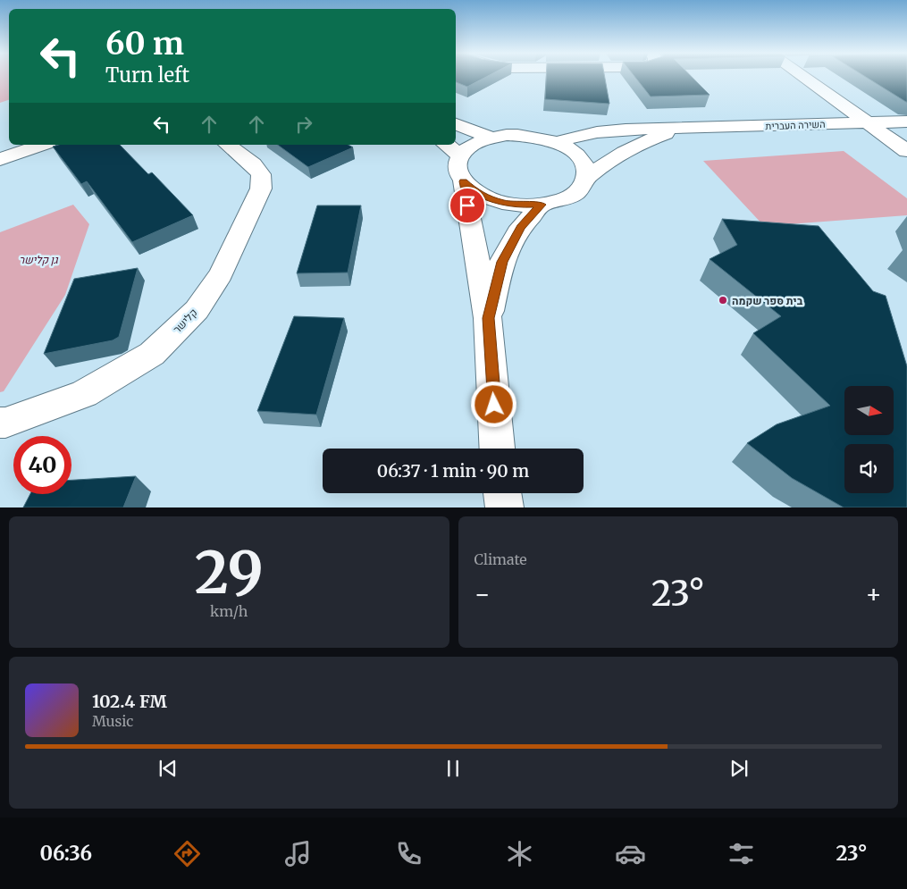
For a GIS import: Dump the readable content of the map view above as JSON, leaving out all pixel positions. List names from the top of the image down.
{
  "streets": {
    "street": ["השירה העברית", "קלישר"]
  },
  "parks": ["גן קלישר"],
  "places": ["בית ספר שקמה"],
  "north": "right",
  "page": {
    "turn": ["60 m", "Turn left"],
    "limit": "40",
    "trip": "06:37 · 1 min · 90 m",
    "tile": [
      ["29", "km/h"],
      "Climate"
    ],
    "heat": ["−", "23°", "+"],
    "song": ["102.4 FM", "Music"],
    "tabs": ["06:36", "23°"]
  }
}
